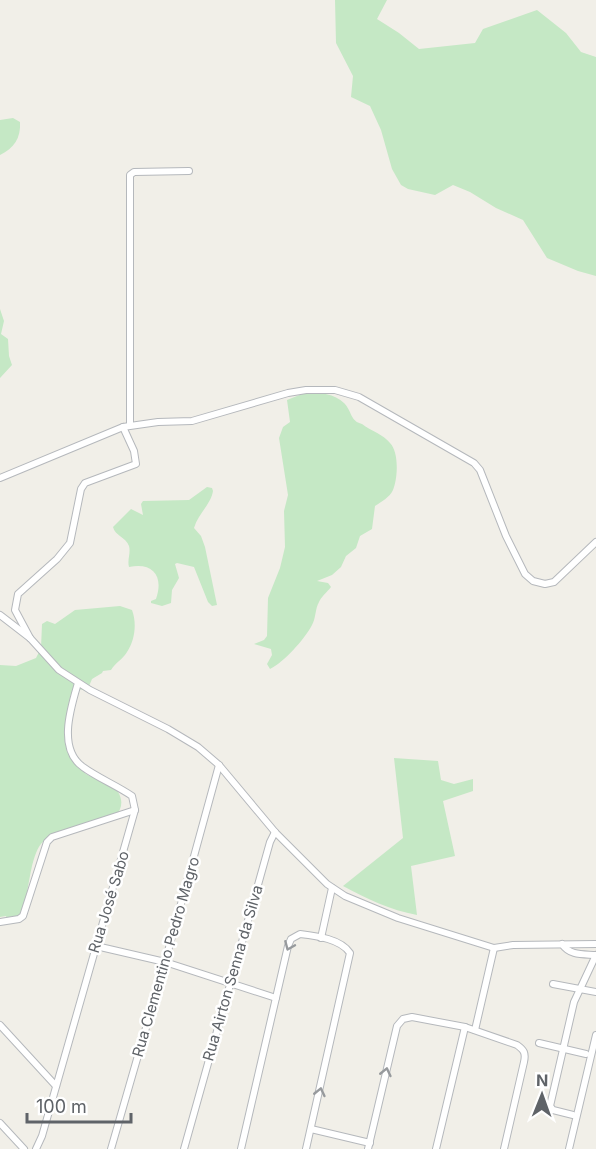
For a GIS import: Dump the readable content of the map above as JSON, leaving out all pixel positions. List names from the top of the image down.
{
  "streets": {
    "street": ["Rua José Sabo", "Rua Clementino Pedro Magro", "Rua Airton Senna da Silva"]
  },
  "scale_bar": "100 m",
  "north": "top"
}
